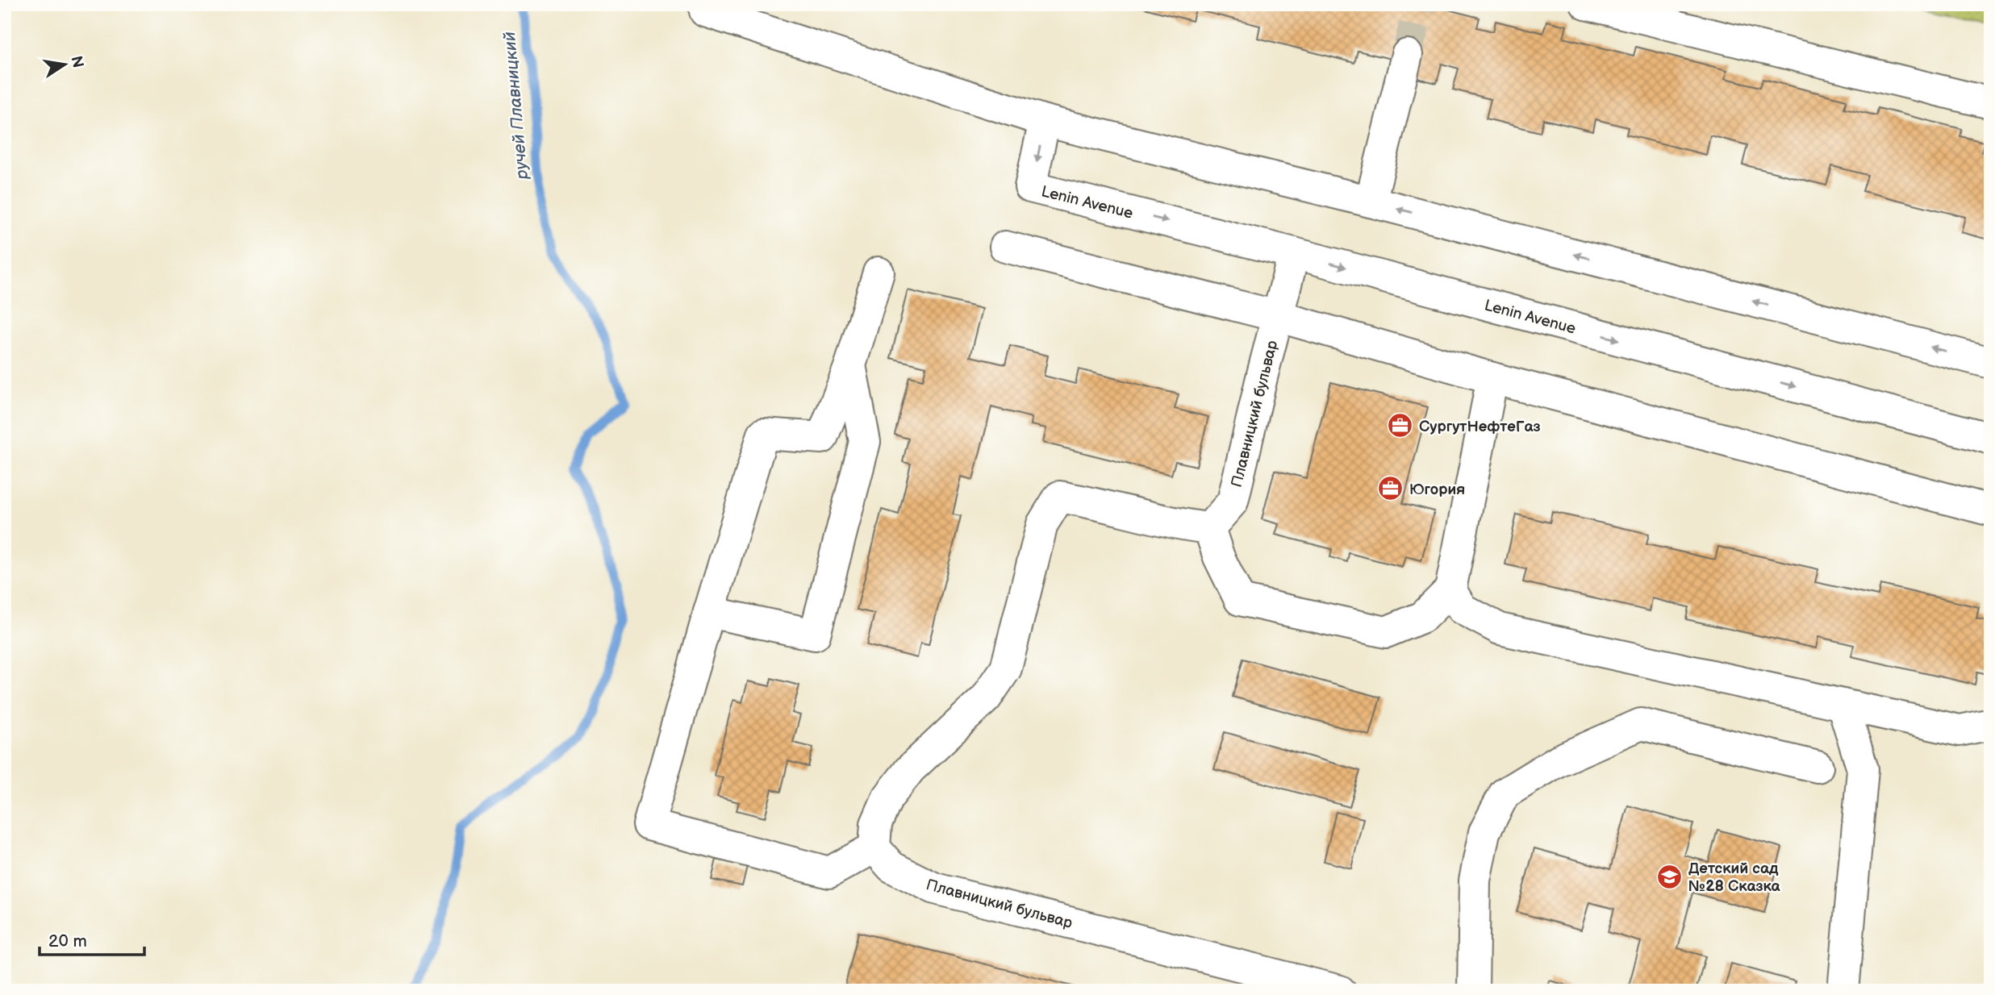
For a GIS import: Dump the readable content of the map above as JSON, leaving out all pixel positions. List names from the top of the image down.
{
  "streets": {
    "street": ["Lenin Avenue", "Плавницкий бульвар"]
  },
  "crossings": [
    ["Lenin Avenue", "Плавницкий бульвар"]
  ],
  "water": ["ручей Плавницкий"],
  "places": {
    "office": ["СургутНефтеГаз", "Югория"],
    "school or university": ["Детский сад №28 Сказка"]
  },
  "scale_bar": "20 m",
  "north": "right"
}
